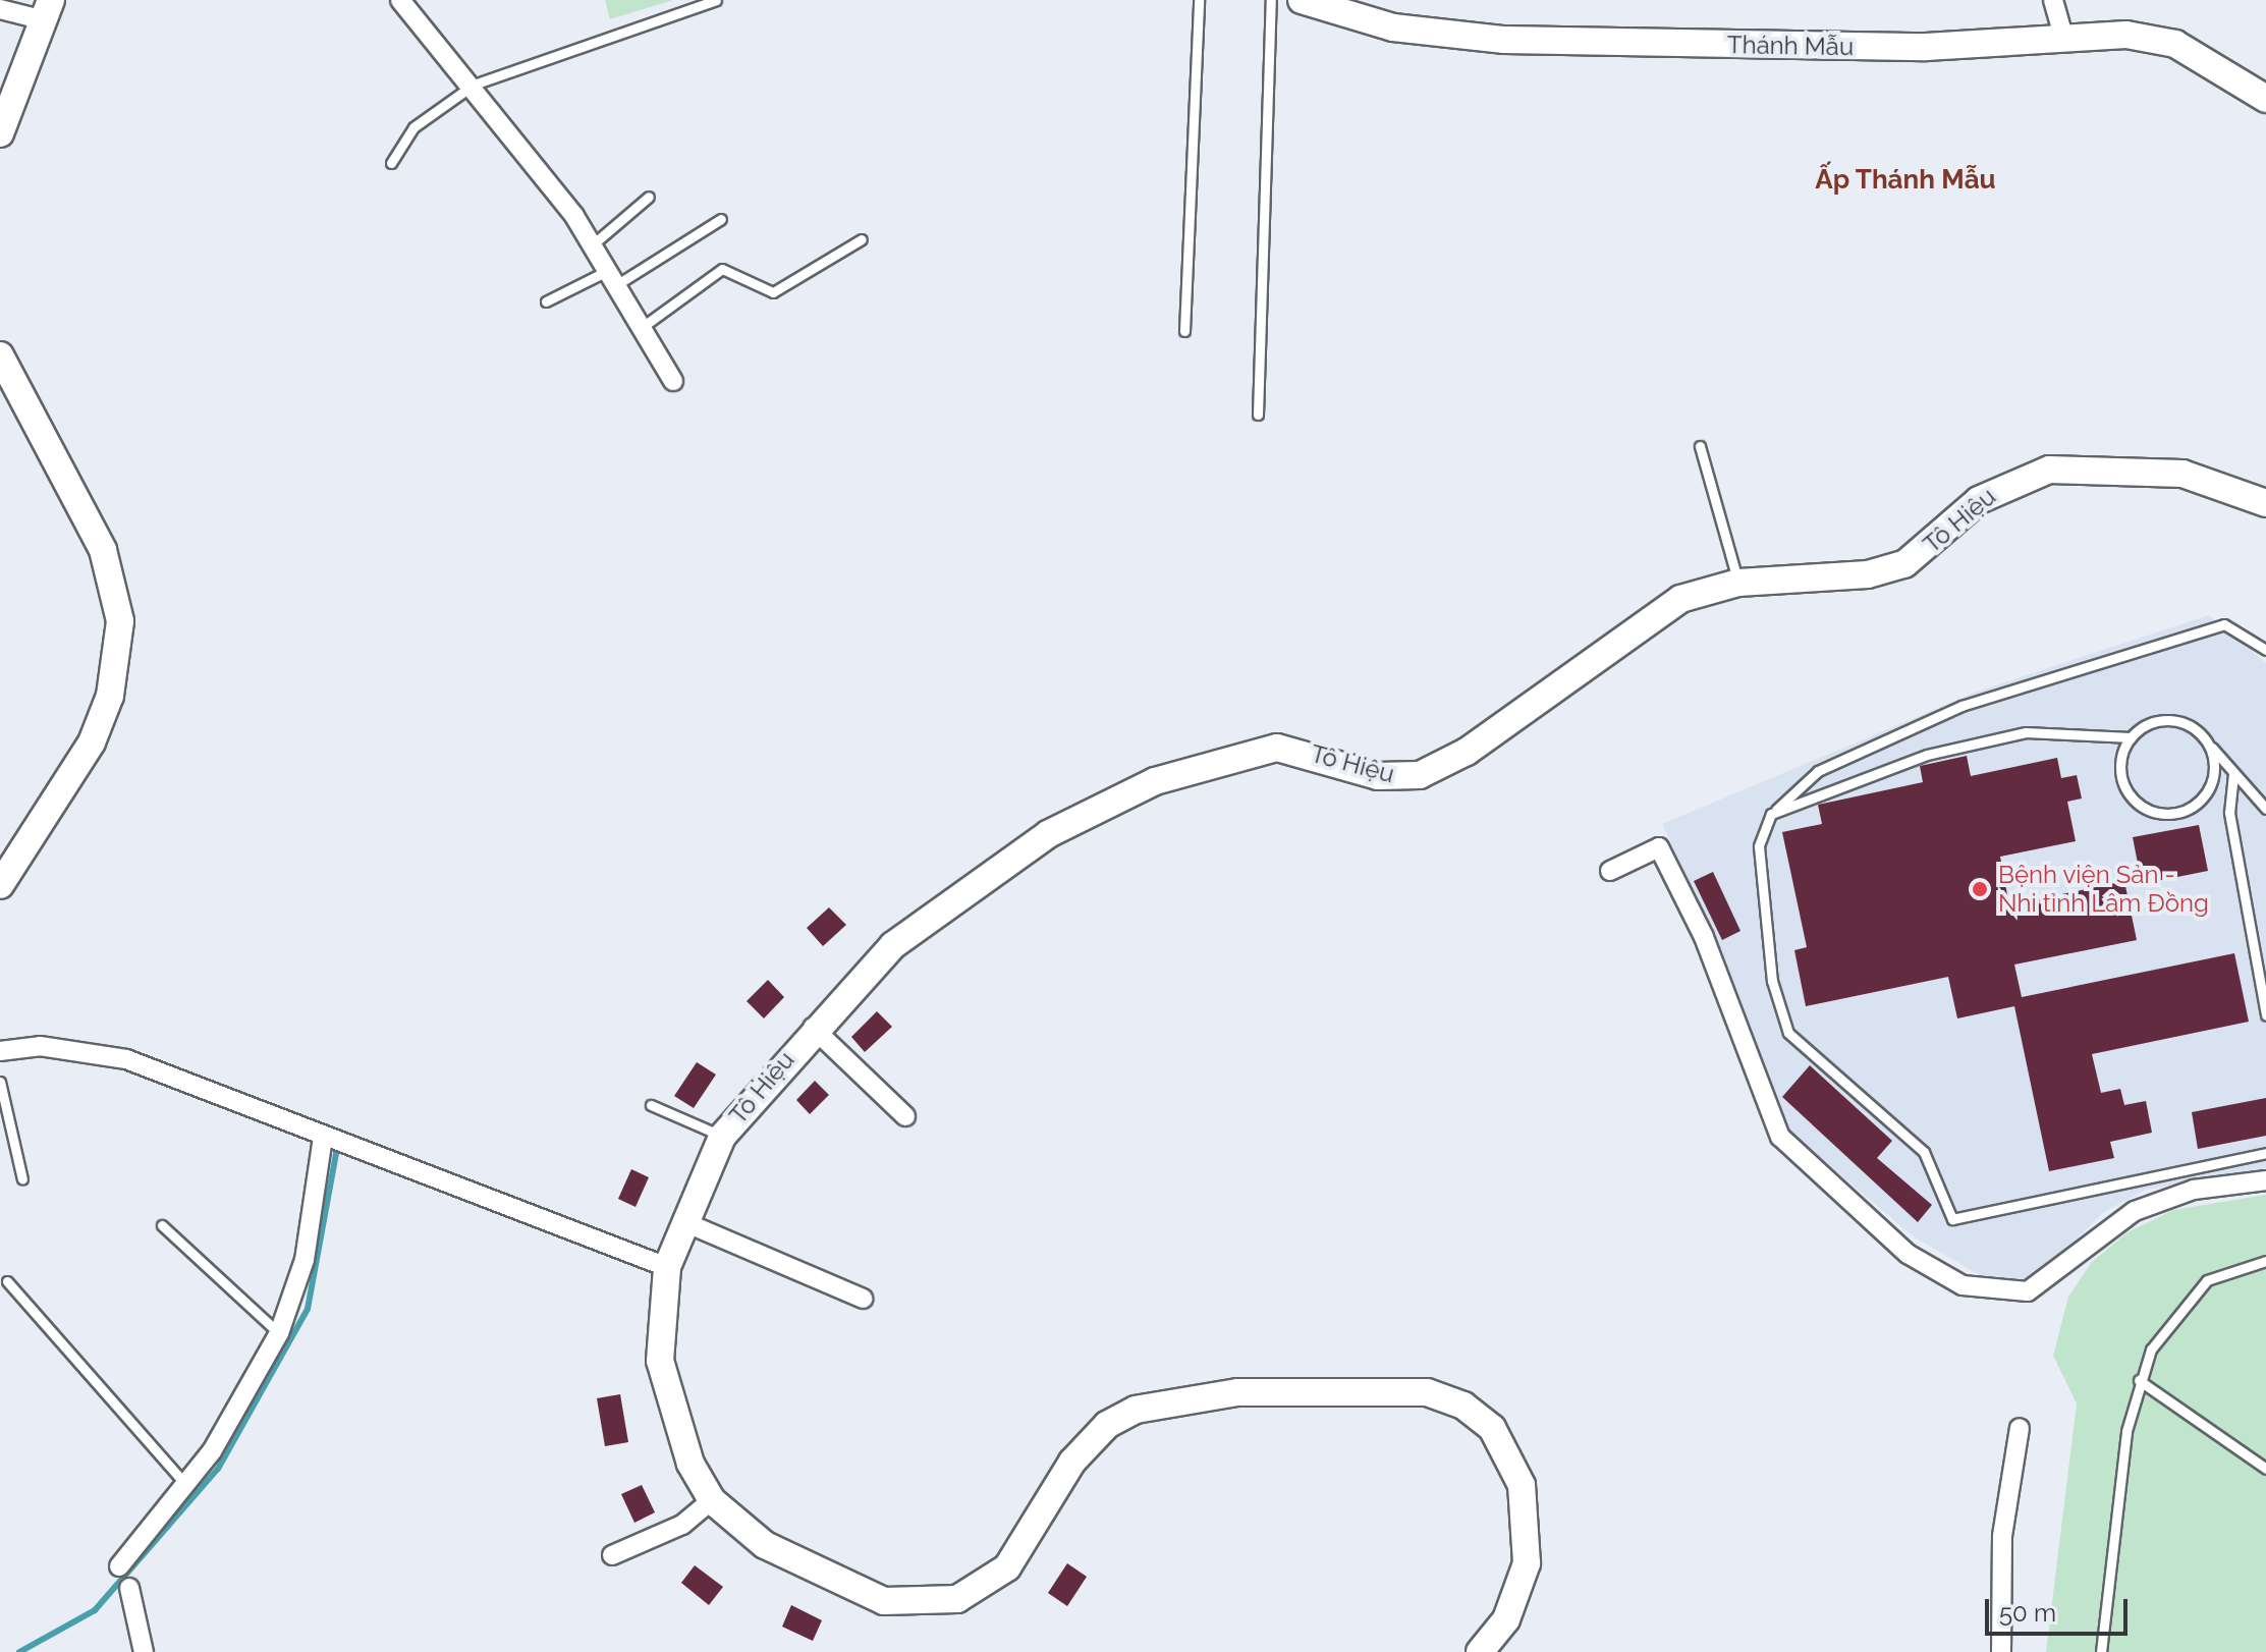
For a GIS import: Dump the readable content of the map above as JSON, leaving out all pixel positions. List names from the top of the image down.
{
  "streets": {
    "street": ["Thánh Mẫu", "Tô Hiệu"]
  },
  "districts": ["Ấp Thánh Mẫu"],
  "places": ["Bệnh viện Sản - Nhi tỉnh Lâm Đồng"],
  "scale_bar": "50 m"
}
